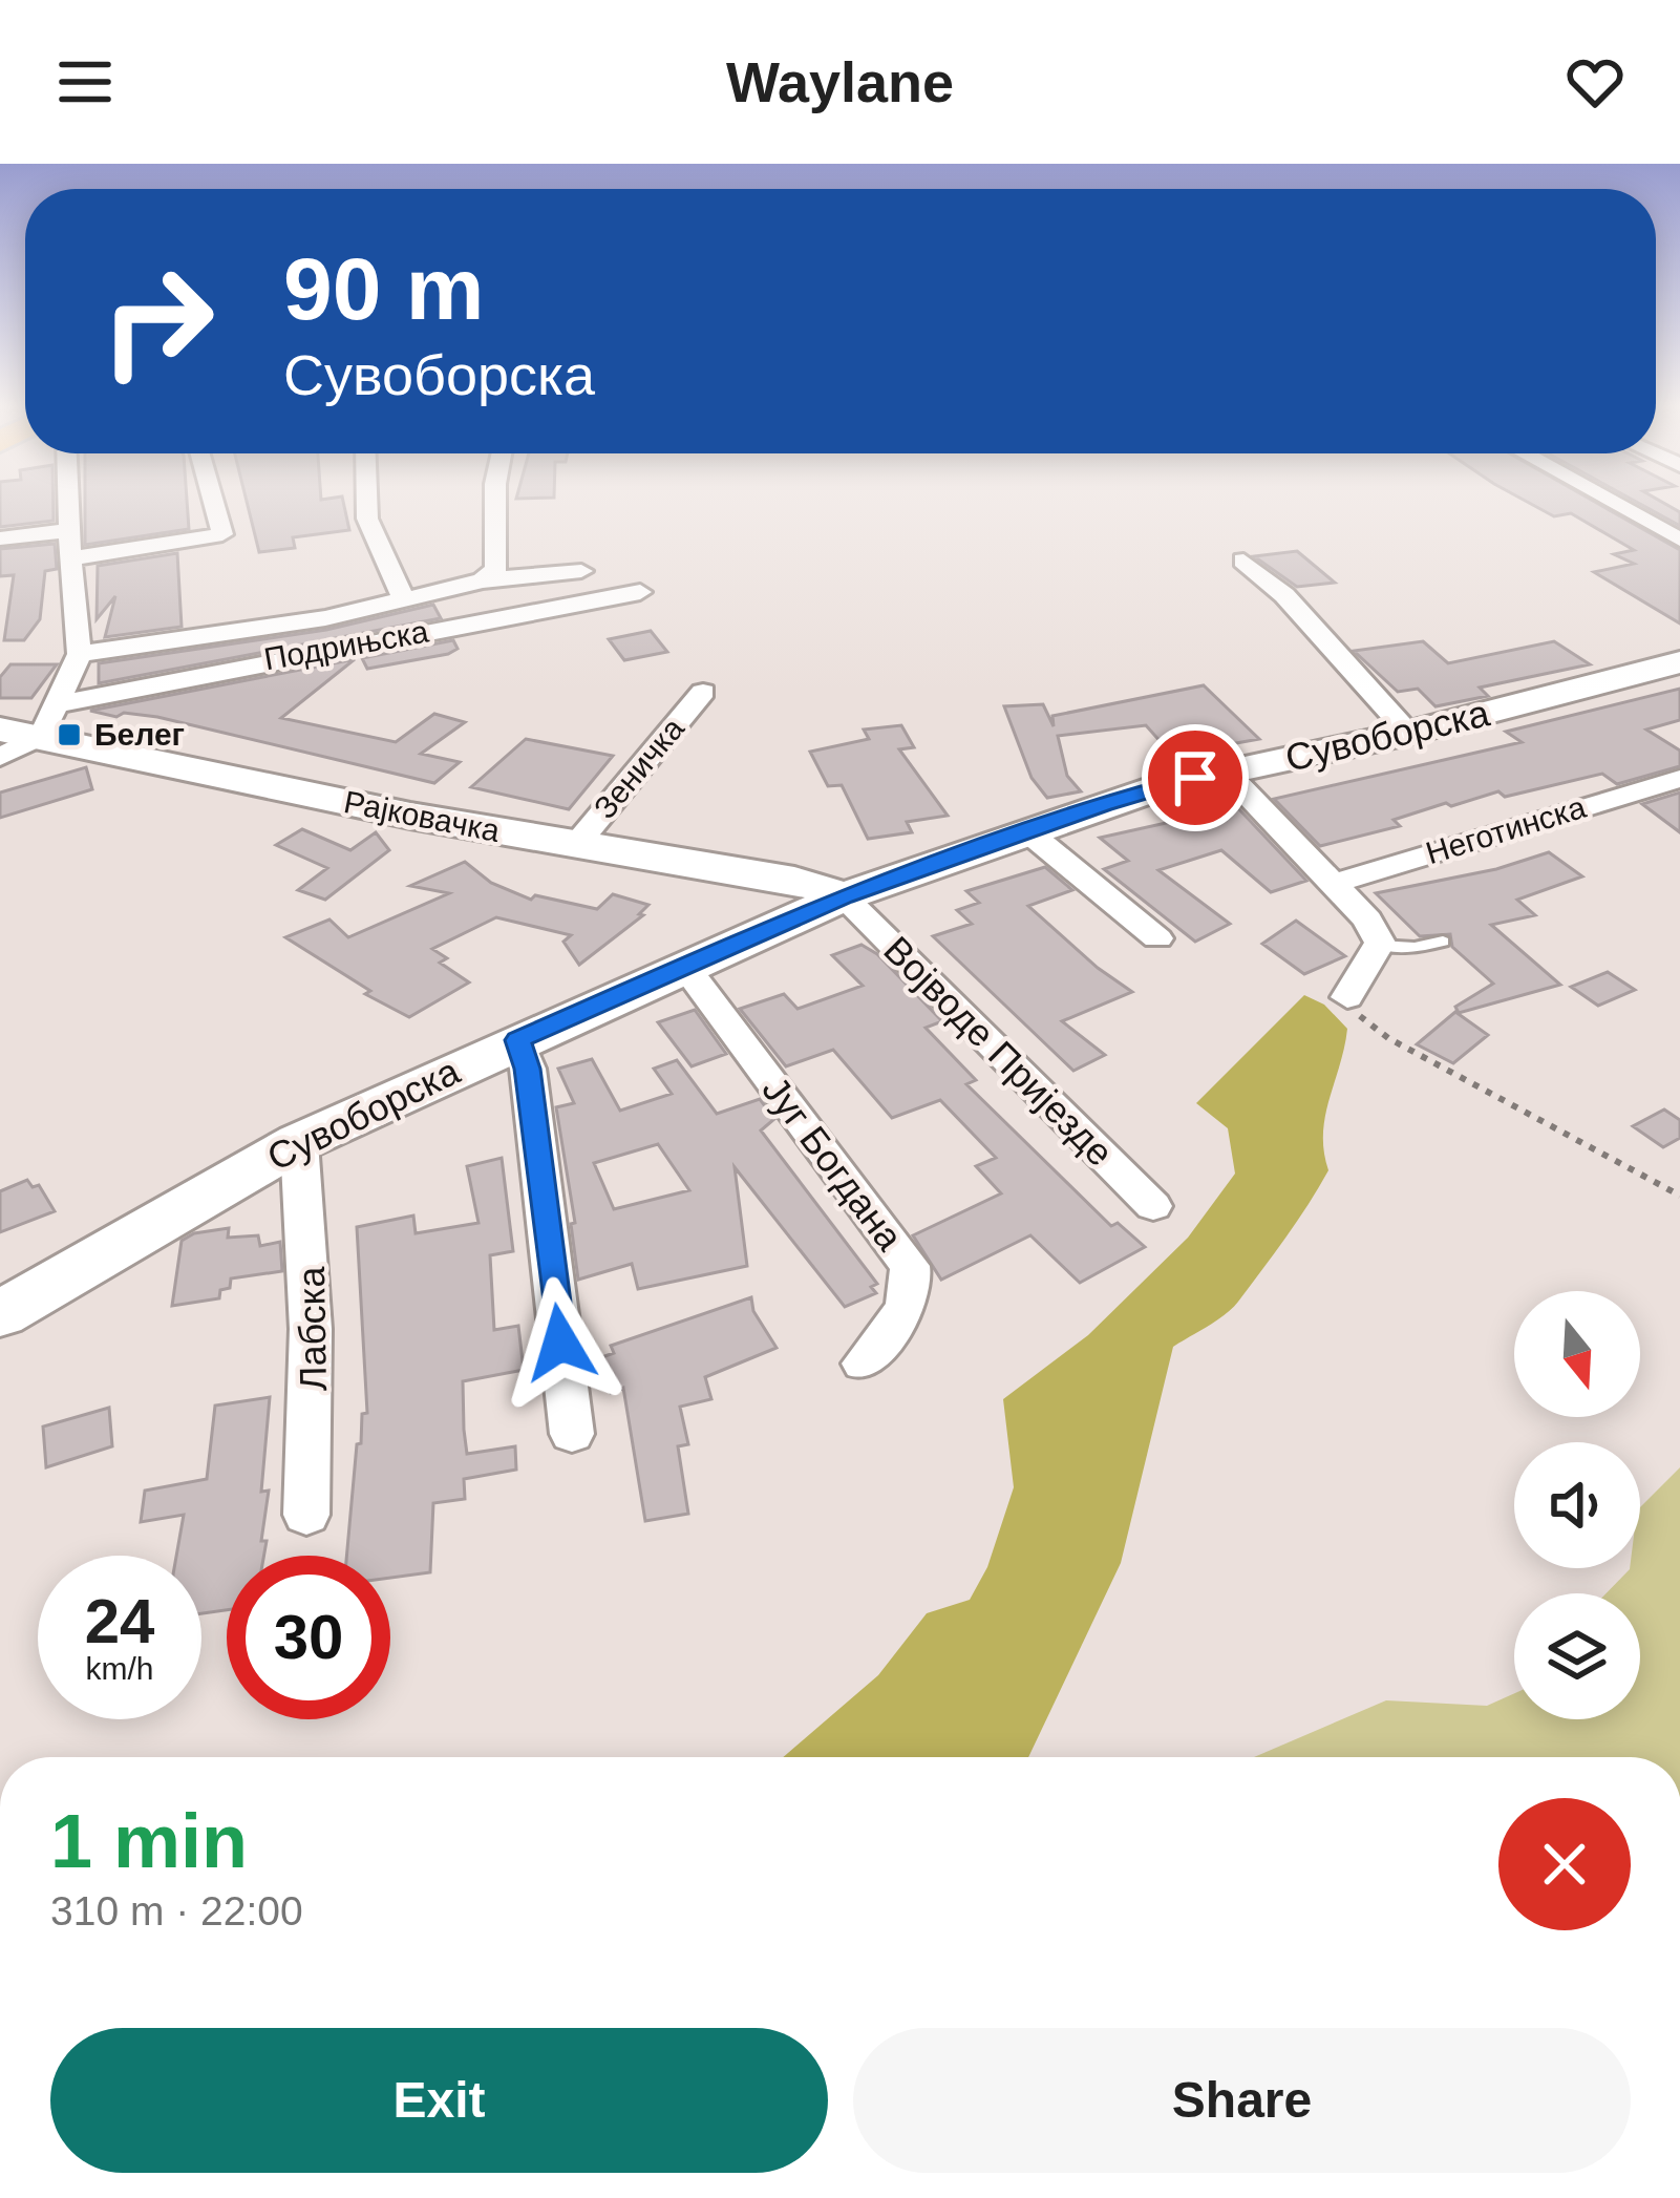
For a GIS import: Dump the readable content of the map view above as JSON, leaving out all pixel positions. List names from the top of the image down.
{
  "streets": {
    "main road": ["Сувоборска", "Рајковачка"],
    "street": [
      "Подрињска",
      "Зеничка",
      "Неготинска",
      "Војводе Пријезде",
      "Југ Богдана",
      "Лабска"
    ]
  },
  "crossings": [
    ["Подрињска", "Рајковачка"],
    ["Сувоборска", "Рајковачка"],
    ["Сувоборска", "Војводе Пријезде"],
    ["Сувоборска", "Југ Богдана"],
    ["Сувоборска", "Лабска"],
    ["Зеничка", "Рајковачка"],
    ["Рајковачка", "Војводе Пријезде"]
  ],
  "places": {
    "transit": ["Белег"]
  },
  "north": "bottom",
  "page": {
    "header": "Waylane",
    "turn": ["90 m", "Сувоборска"],
    "speed": "24 km/h",
    "limit": "30",
    "heading": ["1 min", "310 m · 22:00"],
    "buttons": ["Exit", "Share"]
  }
}
